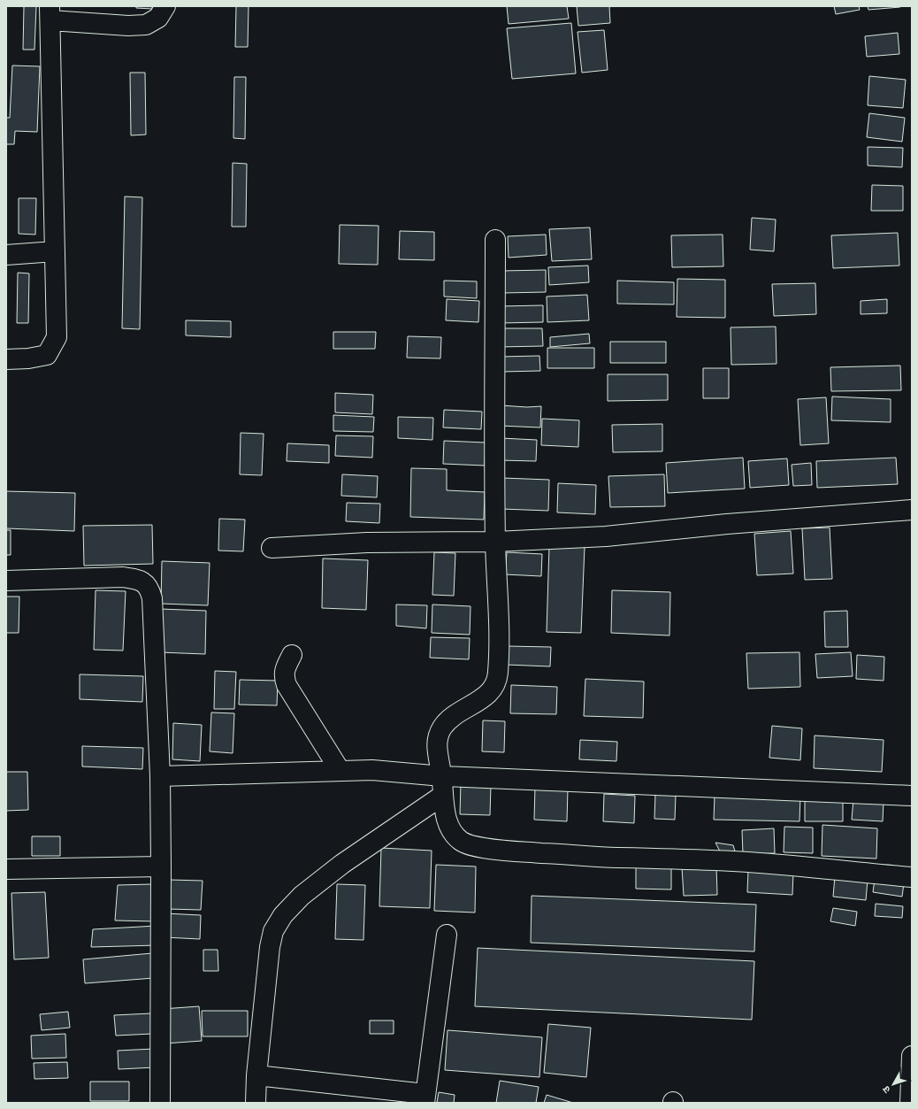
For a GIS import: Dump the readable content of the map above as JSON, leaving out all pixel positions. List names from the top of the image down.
{
  "north": "bottom left"
}
